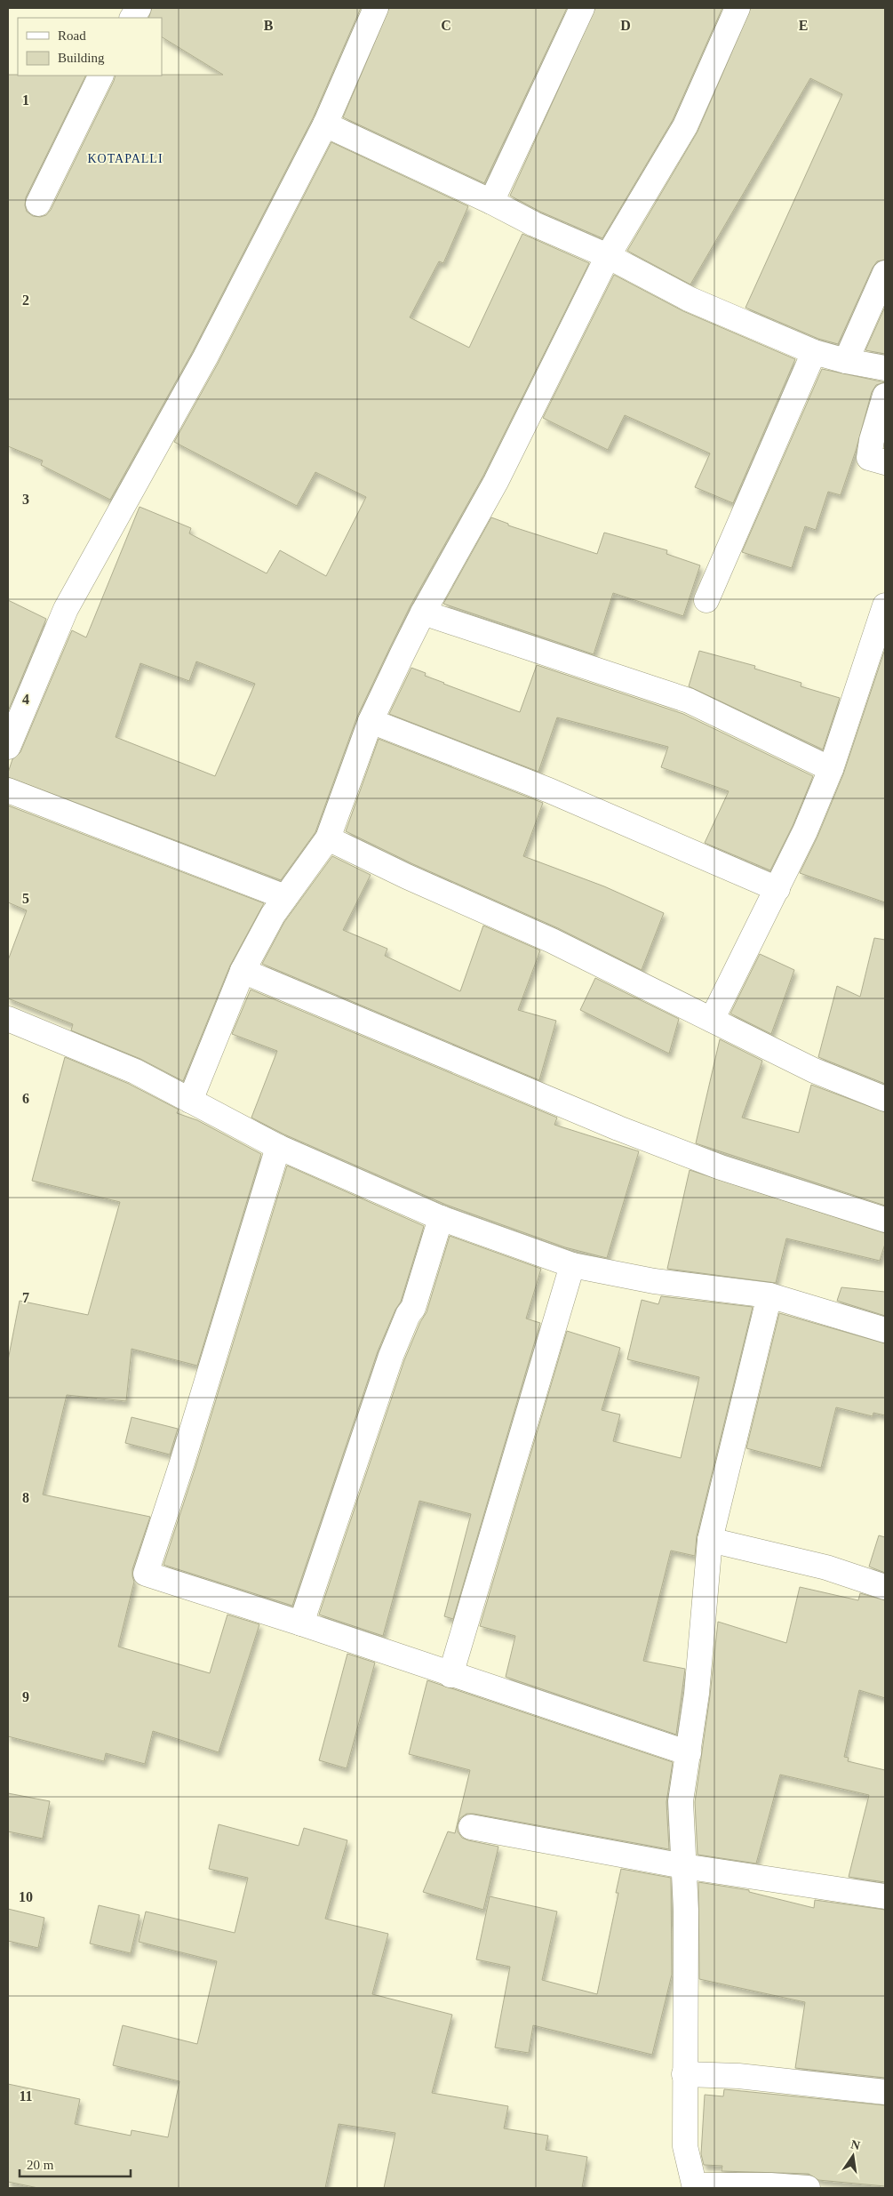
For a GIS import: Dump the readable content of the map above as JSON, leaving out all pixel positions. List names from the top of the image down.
{
  "districts": ["KOTAPALLI"],
  "legend": ["Road", "Building"],
  "scale_bar": "20 m",
  "north": "top",
  "grid": {
    "columns": [
      "B",
      "C",
      "D",
      "E"
    ],
    "rows": [
      "1",
      "2",
      "3",
      "4",
      "5",
      "6",
      "7",
      "8",
      "9",
      "10",
      "11"
    ]
  }
}
